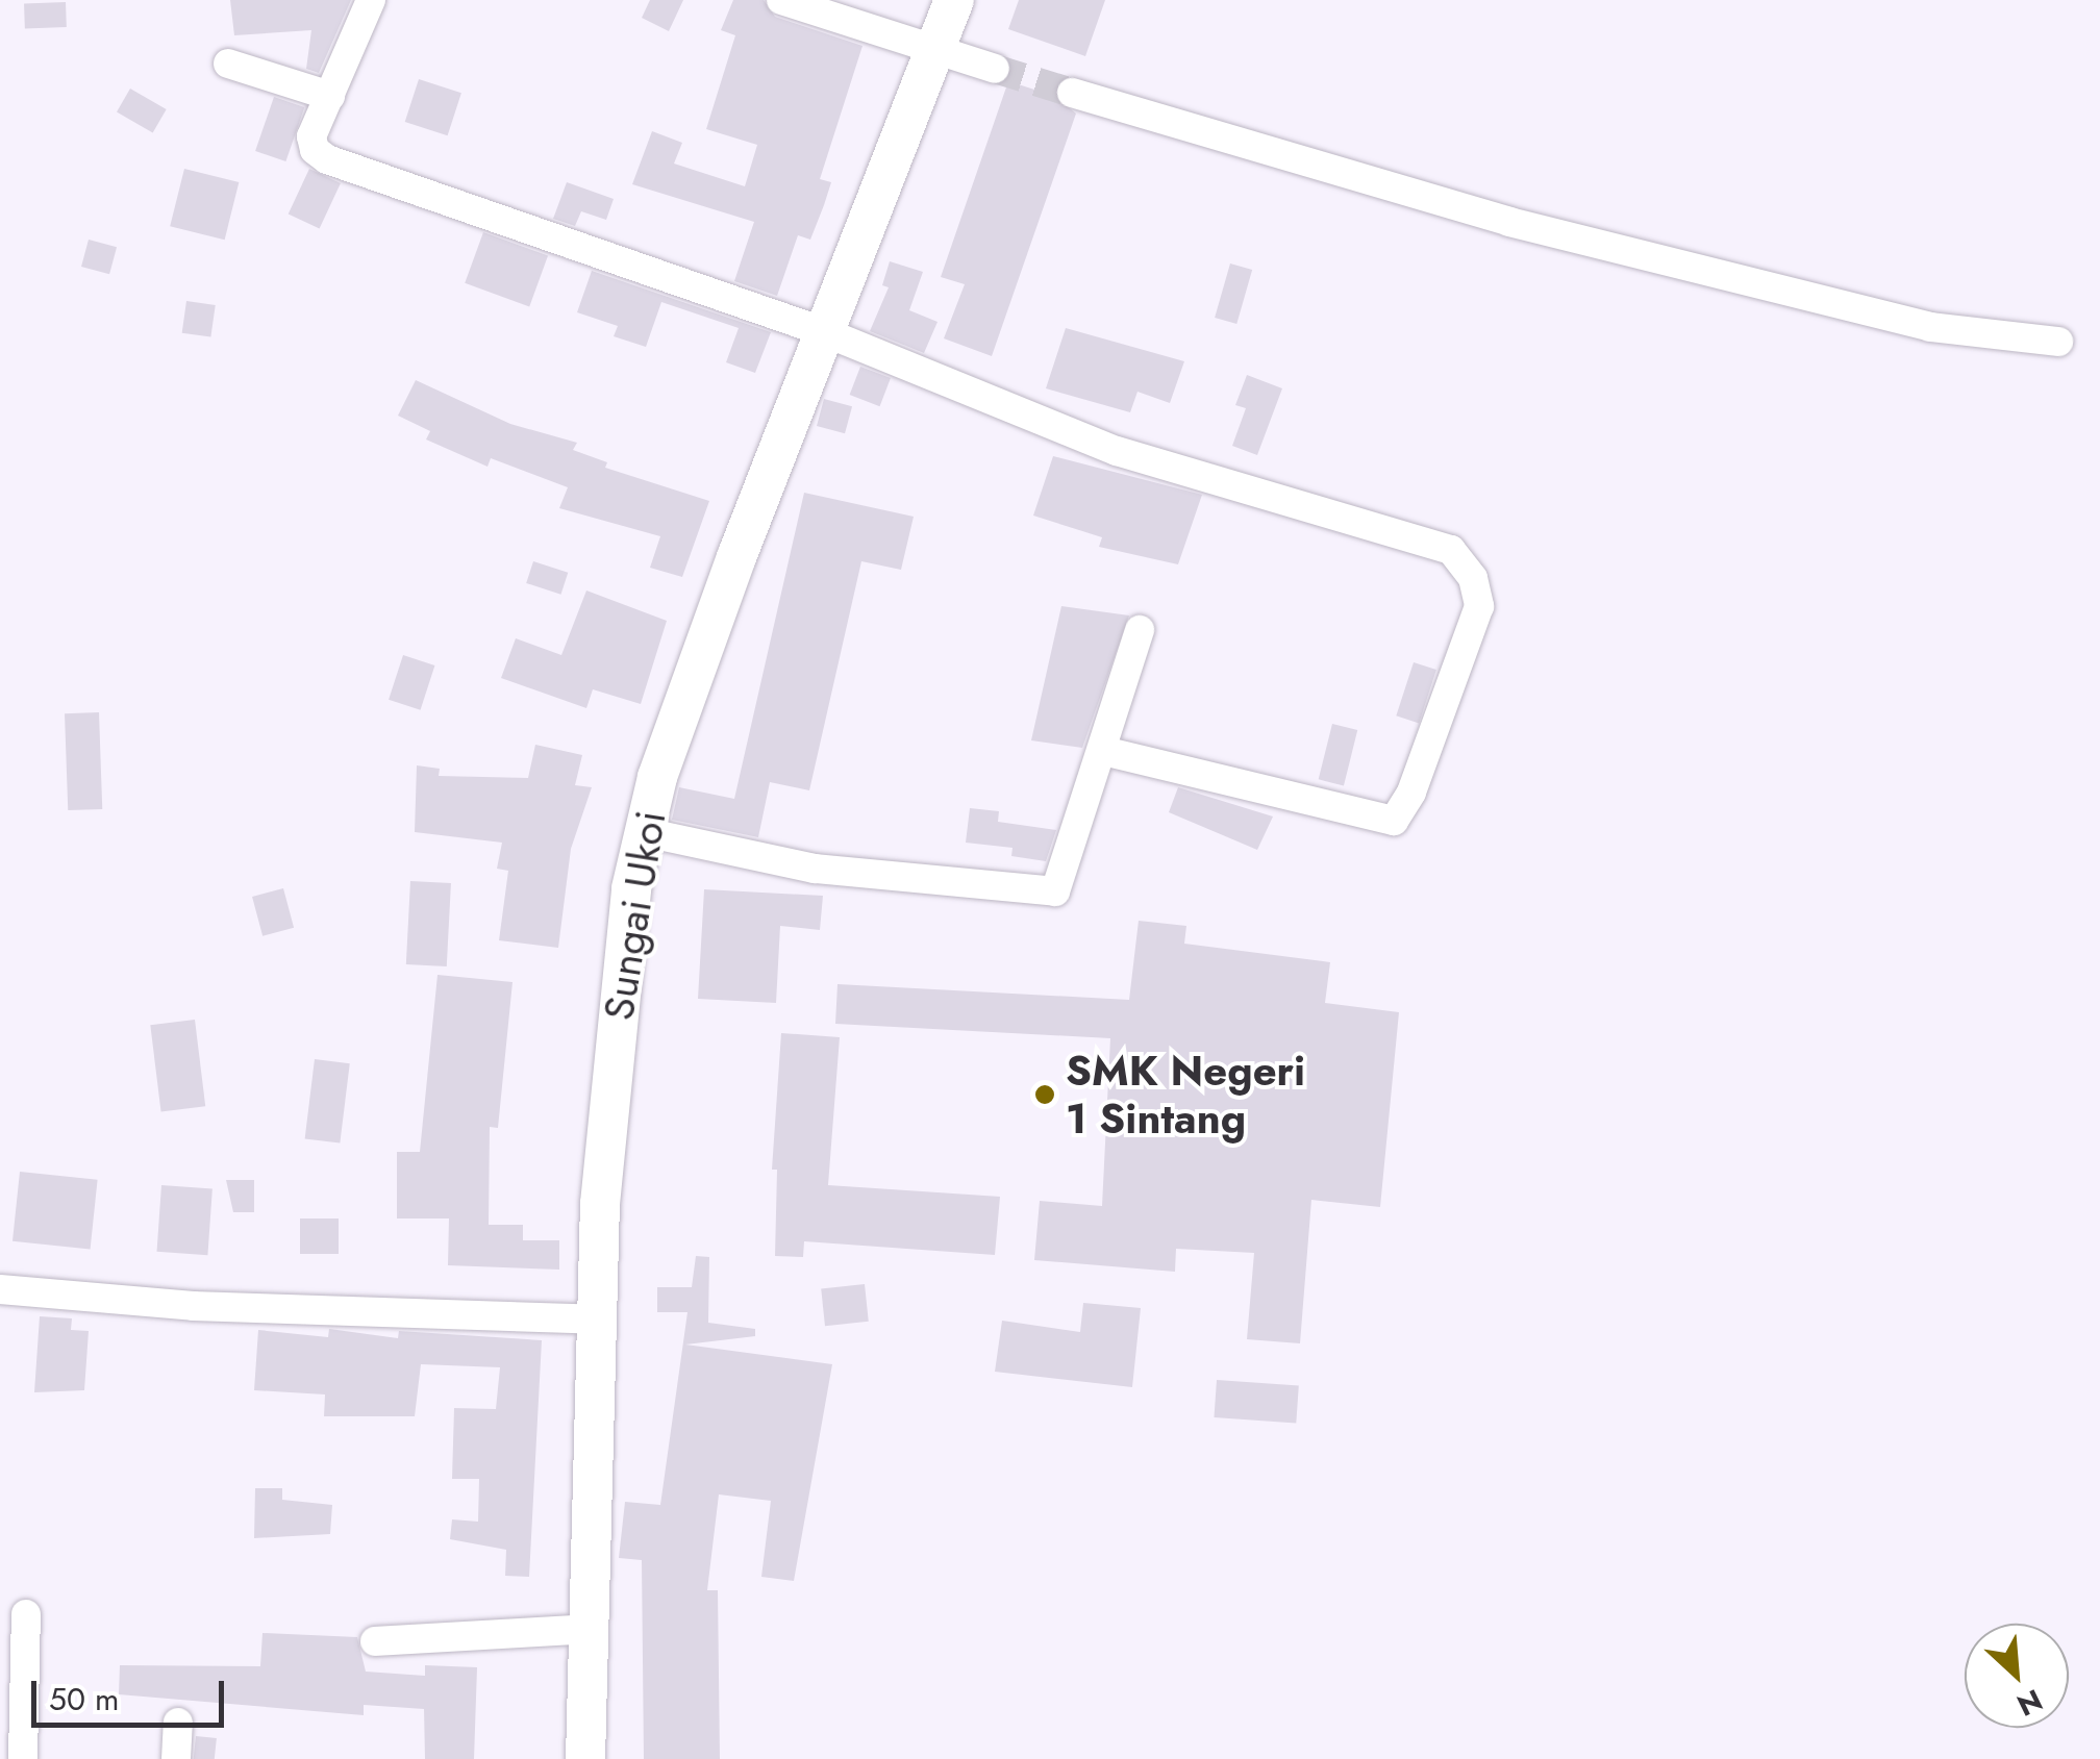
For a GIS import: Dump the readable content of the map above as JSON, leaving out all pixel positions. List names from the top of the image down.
{
  "streets": {
    "highway": ["Sungai Ukoi"]
  },
  "places": ["SMK Negeri 1 Sintang"],
  "scale_bar": "50 m",
  "north": "bottom right"
}
